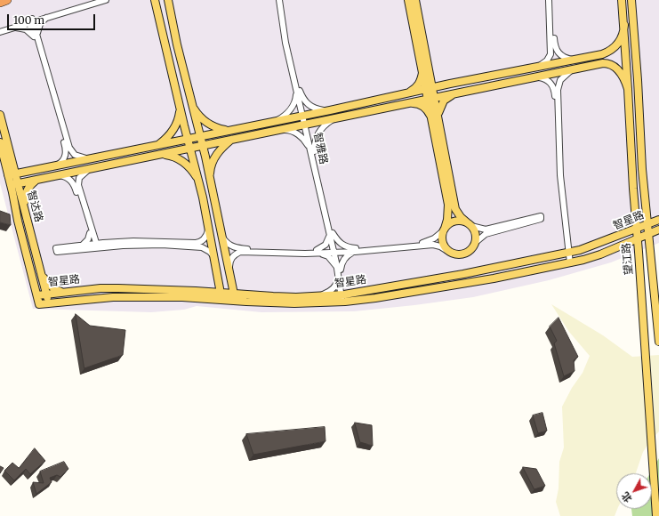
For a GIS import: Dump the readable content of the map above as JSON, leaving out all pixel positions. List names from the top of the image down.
{
  "streets": {
    "main road": ["智达路", "智星路", "望江路"],
    "street": ["智雅路"]
  },
  "crossings": [
    ["智雅路", "智星路"],
    ["智达路", "智星路"],
    ["智星路", "望江路"]
  ],
  "scale_bar": "100 m",
  "north": "bottom left"
}
